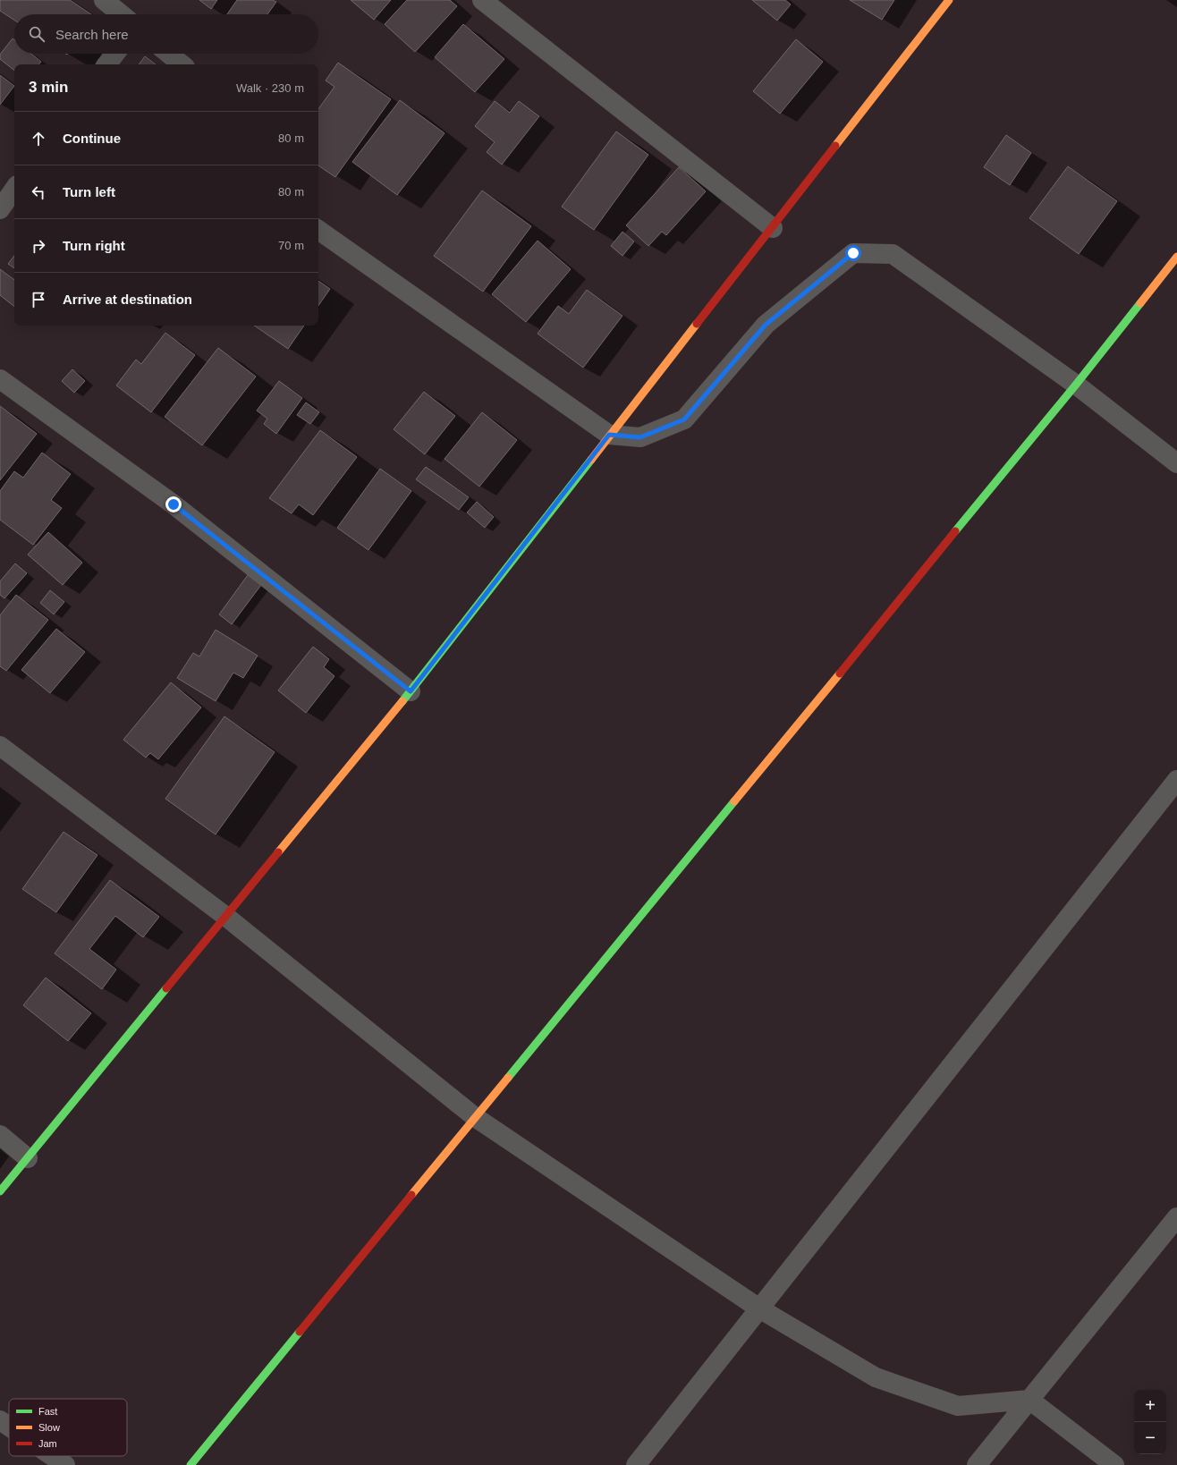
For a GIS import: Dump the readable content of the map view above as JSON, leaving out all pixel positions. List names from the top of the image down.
{
  "legend": ["Fast", "Slow", "Jam"],
  "page": {
    "search": "Search here",
    "heading": ["3 min", "Walk · 230 m"],
    "list": [
      ["Continue", "80 m"],
      ["Turn left", "80 m"],
      ["Turn right", "70 m"],
      "Arrive at destination"
    ],
    "map_buttons": ["+", "−"]
  }
}
